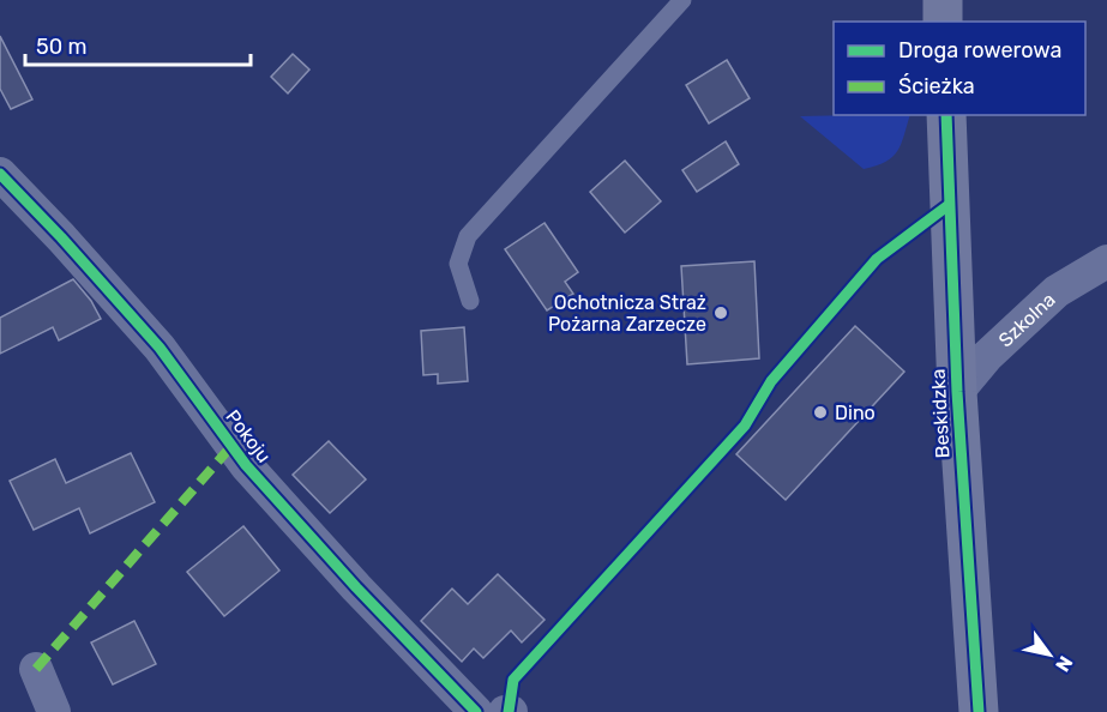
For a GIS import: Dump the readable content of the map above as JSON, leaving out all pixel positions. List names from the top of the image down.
{
  "streets": {
    "street": ["Szkolna", "Beskidzka", "Pokoju"]
  },
  "crossings": [
    ["Szkolna", "Beskidzka"]
  ],
  "places": ["Ochotnicza Straż Pożarna Zarzecze", "Dino"],
  "legend": ["Droga rowerowa", "Ścieżka"],
  "scale_bar": "50 m",
  "north": "bottom right"
}
